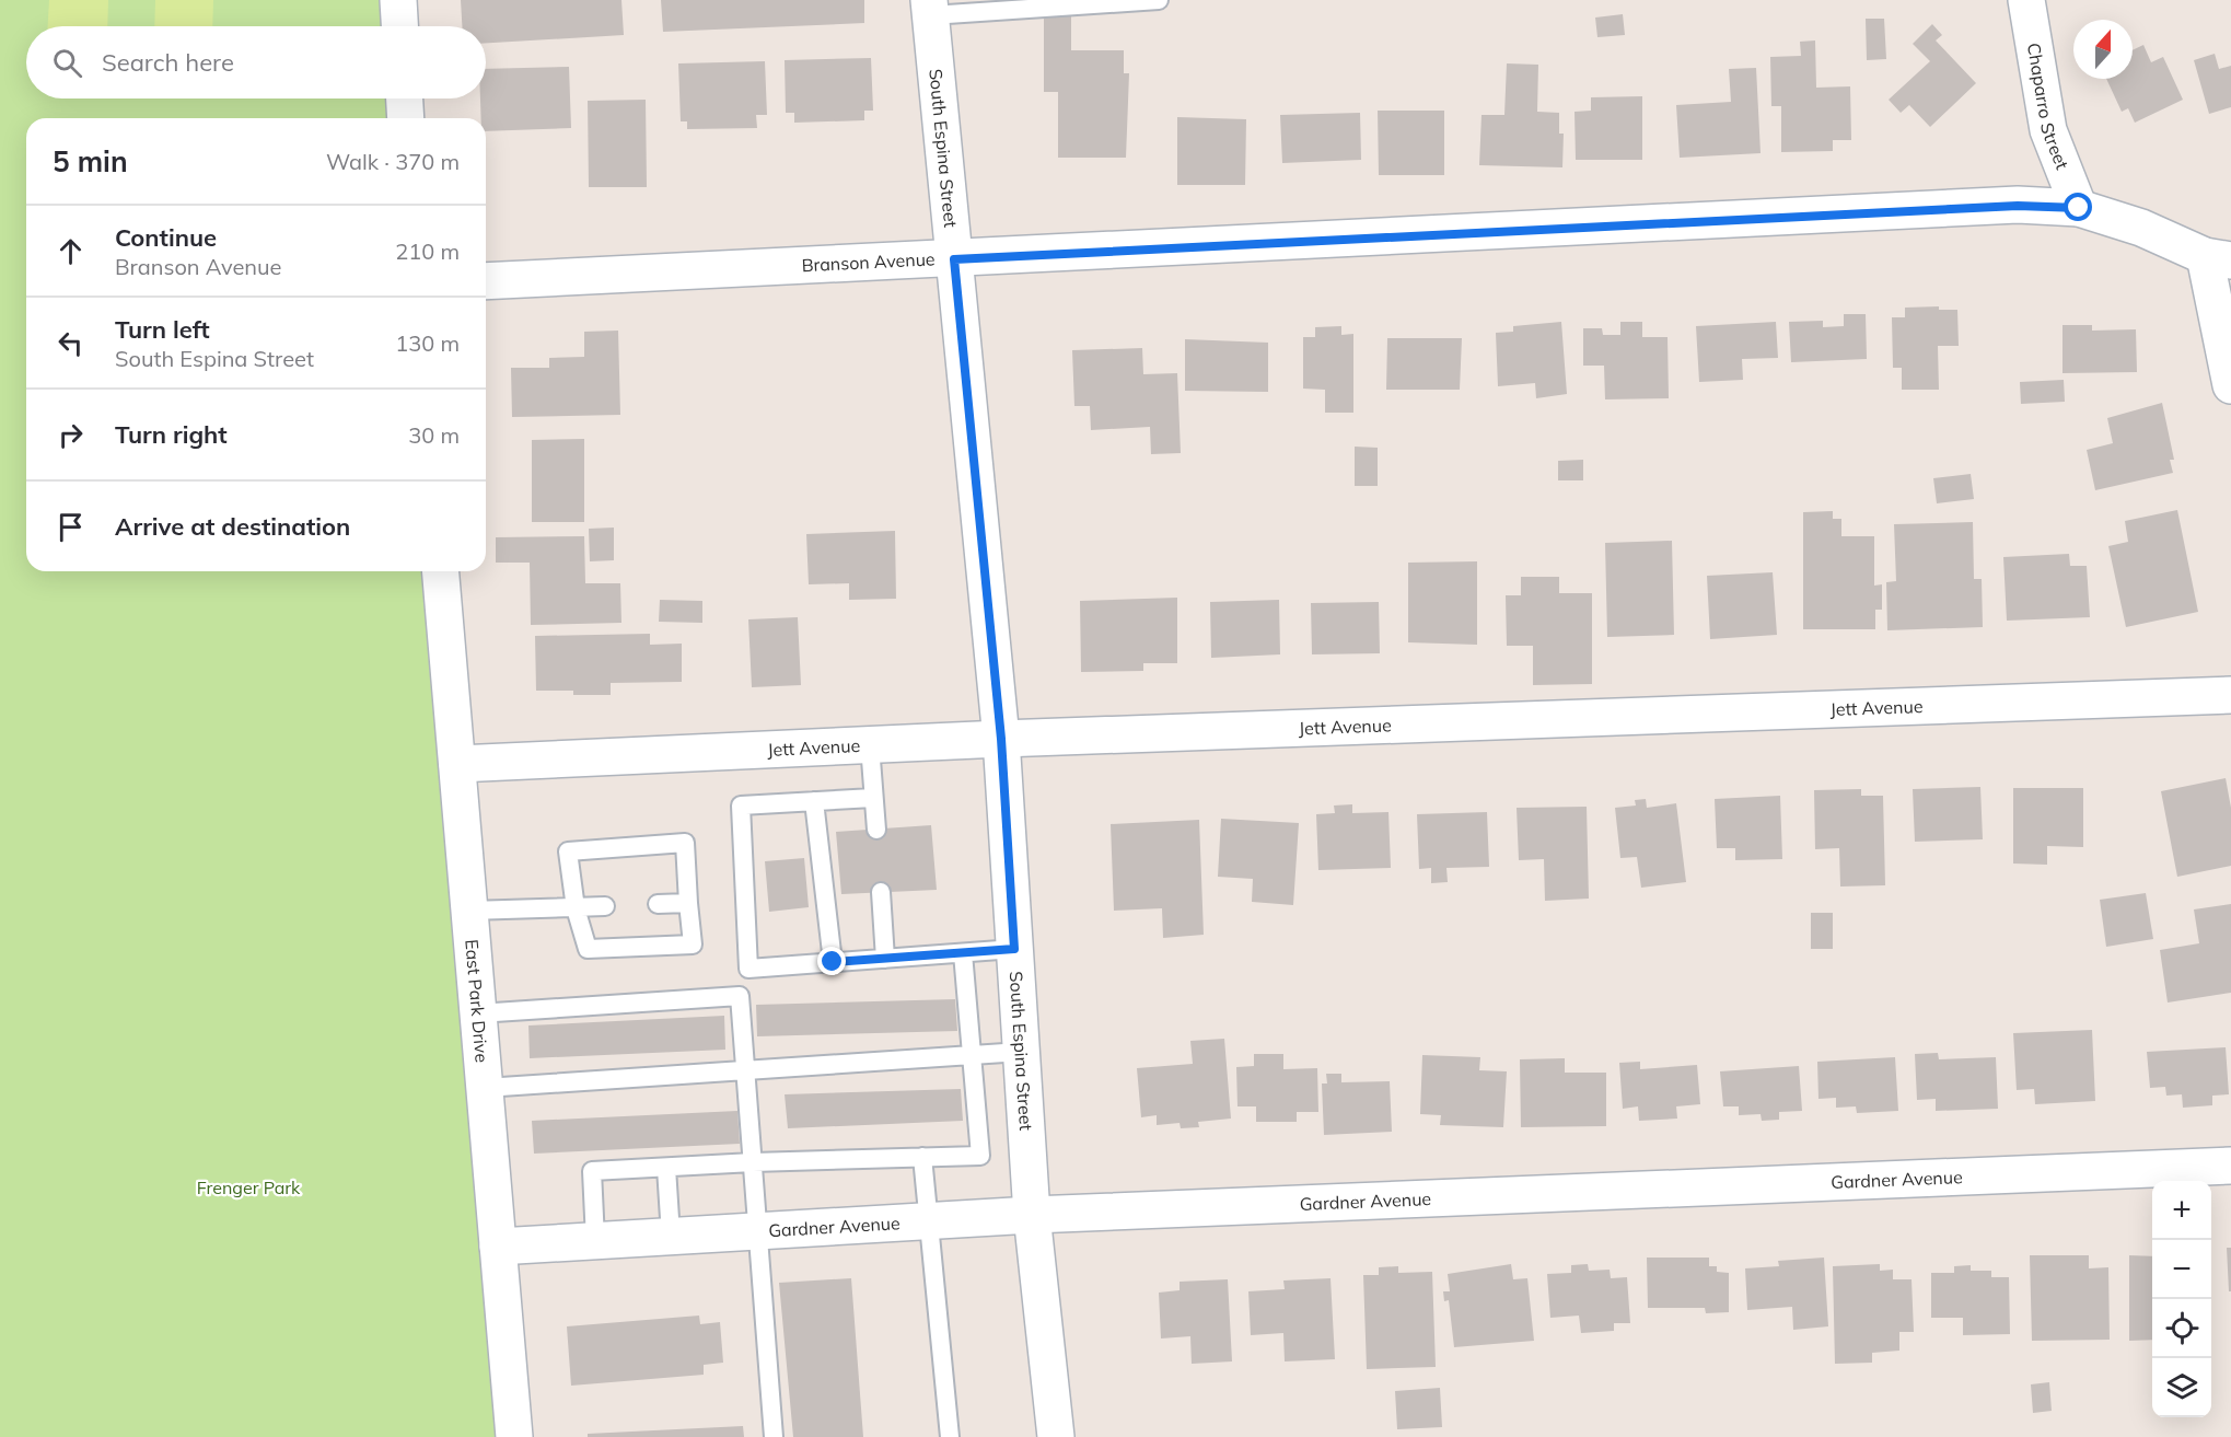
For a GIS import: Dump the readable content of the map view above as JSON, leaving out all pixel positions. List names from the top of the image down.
{
  "streets": {
    "street": [
      "Chaparro Street",
      "South Espina Street",
      "Branson Avenue",
      "Jett Avenue",
      "East Park Drive",
      "Gardner Avenue"
    ]
  },
  "crossings": [
    ["Chaparro Street", "Branson Avenue"],
    ["South Espina Street", "Branson Avenue"],
    ["South Espina Street", "Jett Avenue"],
    ["South Espina Street", "Gardner Avenue"],
    ["Jett Avenue", "East Park Drive"],
    ["East Park Drive", "Gardner Avenue"]
  ],
  "parks": ["Frenger Park"],
  "north": "top",
  "page": {
    "search": "Search here",
    "heading": ["5 min", "Walk · 370 m"],
    "list": [
      ["Continue", "Branson Avenue", "210 m"],
      ["Turn left", "South Espina Street", "130 m"],
      ["Turn right", "30 m"],
      "Arrive at destination"
    ],
    "map_buttons": ["+", "−"]
  }
}
